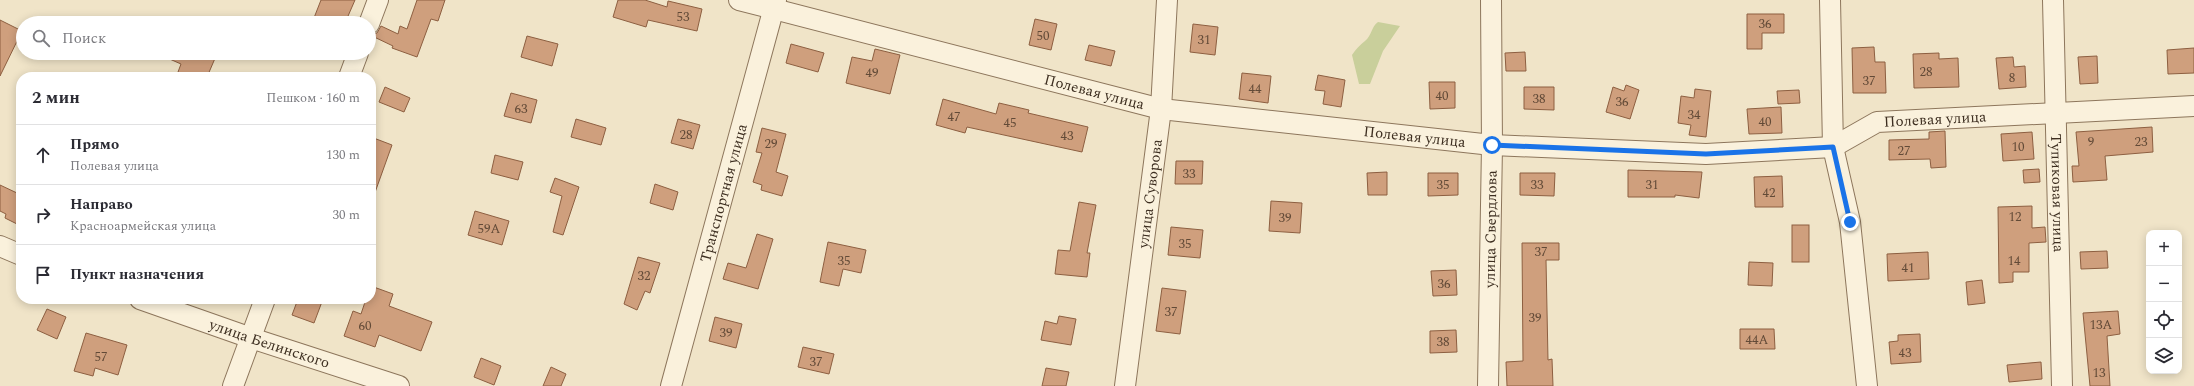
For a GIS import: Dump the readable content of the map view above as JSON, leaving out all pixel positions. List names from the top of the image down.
{
  "streets": {
    "street": [
      "Полевая улица",
      "Транспортная улица",
      "улица Суворова",
      "Тупиковая улица",
      "улица Свердлова",
      "улица Белинского"
    ]
  },
  "crossings": [
    ["Полевая улица", "Транспортная улица"],
    ["Полевая улица", "улица Суворова"],
    ["Полевая улица", "Тупиковая улица"],
    ["Полевая улица", "улица Свердлова"]
  ],
  "house_numbers": [
    "53",
    "36",
    "50",
    "31",
    "28",
    "49",
    "8",
    "37",
    "44",
    "40",
    "38",
    "36",
    "63",
    "34",
    "47",
    "40",
    "45",
    "28",
    "43",
    "9",
    "23",
    "29",
    "10",
    "27",
    "33",
    "35",
    "33",
    "31",
    "42",
    "12",
    "39",
    "59А",
    "35",
    "37",
    "35",
    "14",
    "41",
    "32",
    "36",
    "37",
    "39",
    "13А",
    "60",
    "39",
    "44А",
    "38",
    "43",
    "57",
    "37",
    "13"
  ],
  "page": {
    "search": "Поиск",
    "heading": ["2 мин", "Пешком · 160 m"],
    "list": [
      ["Прямо", "Полевая улица", "130 m"],
      ["Направо", "Красноармейская улица", "30 m"],
      "Пункт назначения"
    ],
    "map_buttons": ["+", "−"]
  }
}
